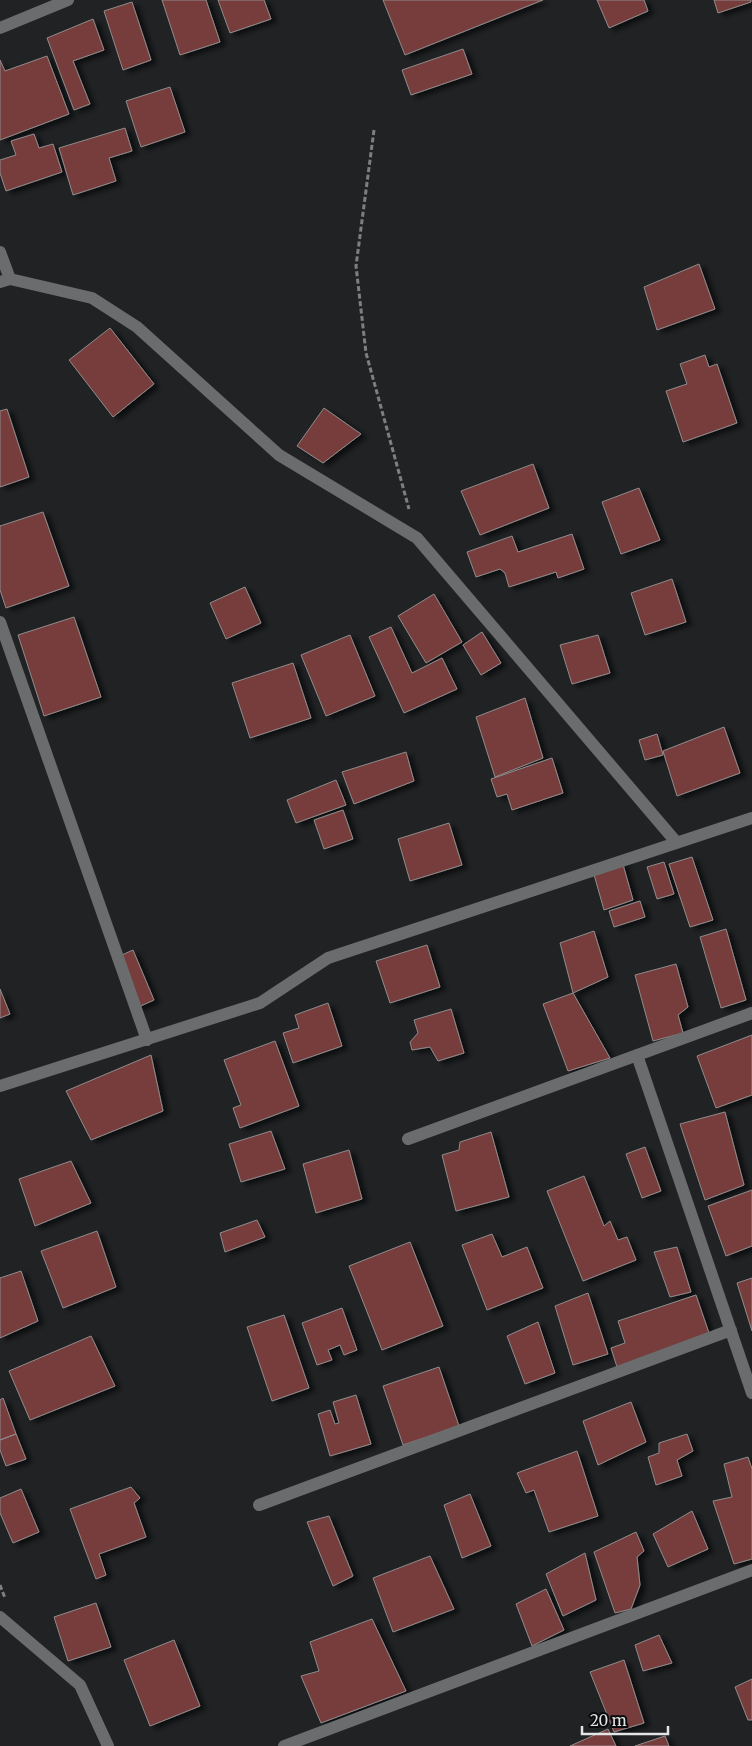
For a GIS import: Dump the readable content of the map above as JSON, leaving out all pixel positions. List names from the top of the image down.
{
  "scale_bar": "20 m"
}
